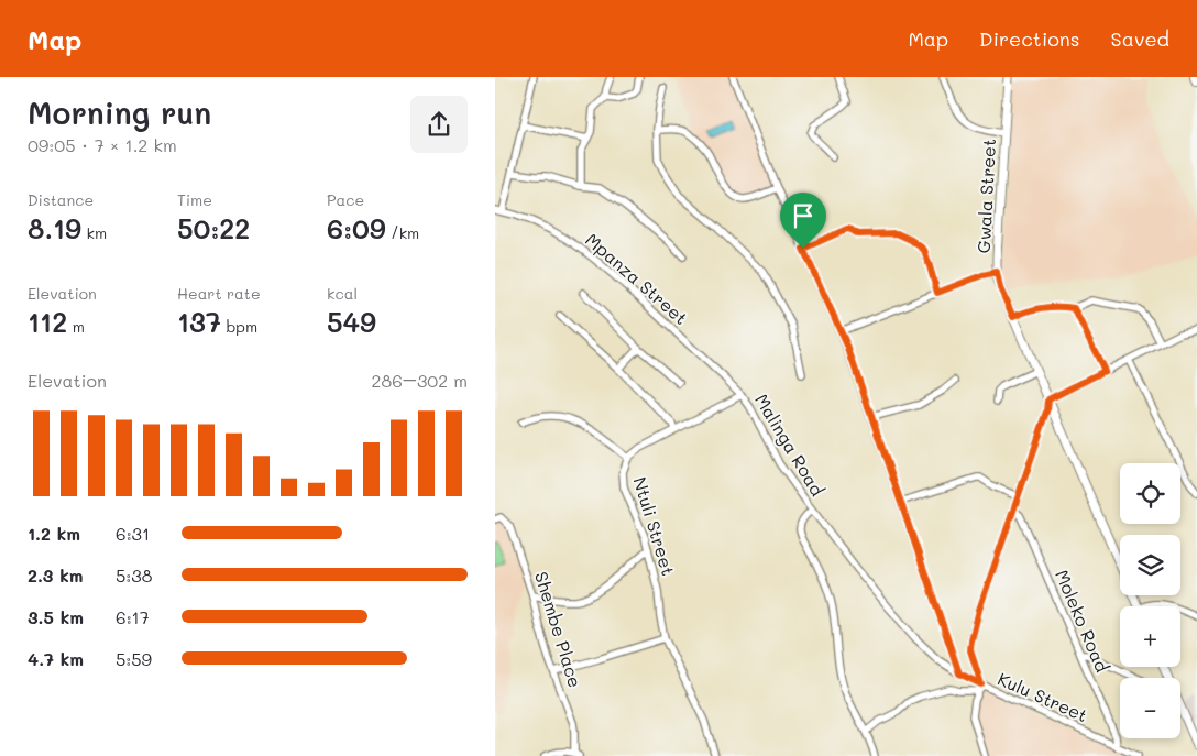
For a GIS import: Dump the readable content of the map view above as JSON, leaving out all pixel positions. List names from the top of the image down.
{
  "streets": {
    "street": [
      "Gwala Street",
      "Mpanza Street",
      "Malinga Road",
      "Ntuli Street",
      "Moleko Road",
      "Shembe Place",
      "Kulu Street"
    ]
  },
  "crossings": [
    ["Mpanza Street", "Malinga Road"],
    ["Mpanza Street", "Ntuli Street"],
    ["Malinga Road", "Ntuli Street"],
    ["Malinga Road", "Kulu Street"],
    ["Moleko Road", "Kulu Street"]
  ],
  "page": {
    "header": "Map",
    "nav": ["Map", "Directions", "Saved"],
    "heading": ["Morning run", "09:05 · 7 × 1.2 km"],
    "stats": [
      ["Distance", "8.19 km"],
      ["Time", "50:22"],
      ["Pace", "6:09 /km"],
      ["Elevation", "112 m"],
      ["Heart rate", "137 bpm"],
      ["kcal", "549"]
    ],
    "chart": ["Elevation", "286–302 m"],
    "map_buttons": ["+", "−"],
    "list": [
      {
        "name": "1.2 km",
        "note": "6:31"
      },
      {
        "name": "2.3 km",
        "note": "5:38"
      },
      {
        "name": "3.5 km",
        "note": "6:17"
      },
      {
        "name": "4.7 km",
        "note": "5:59"
      }
    ]
  }
}
